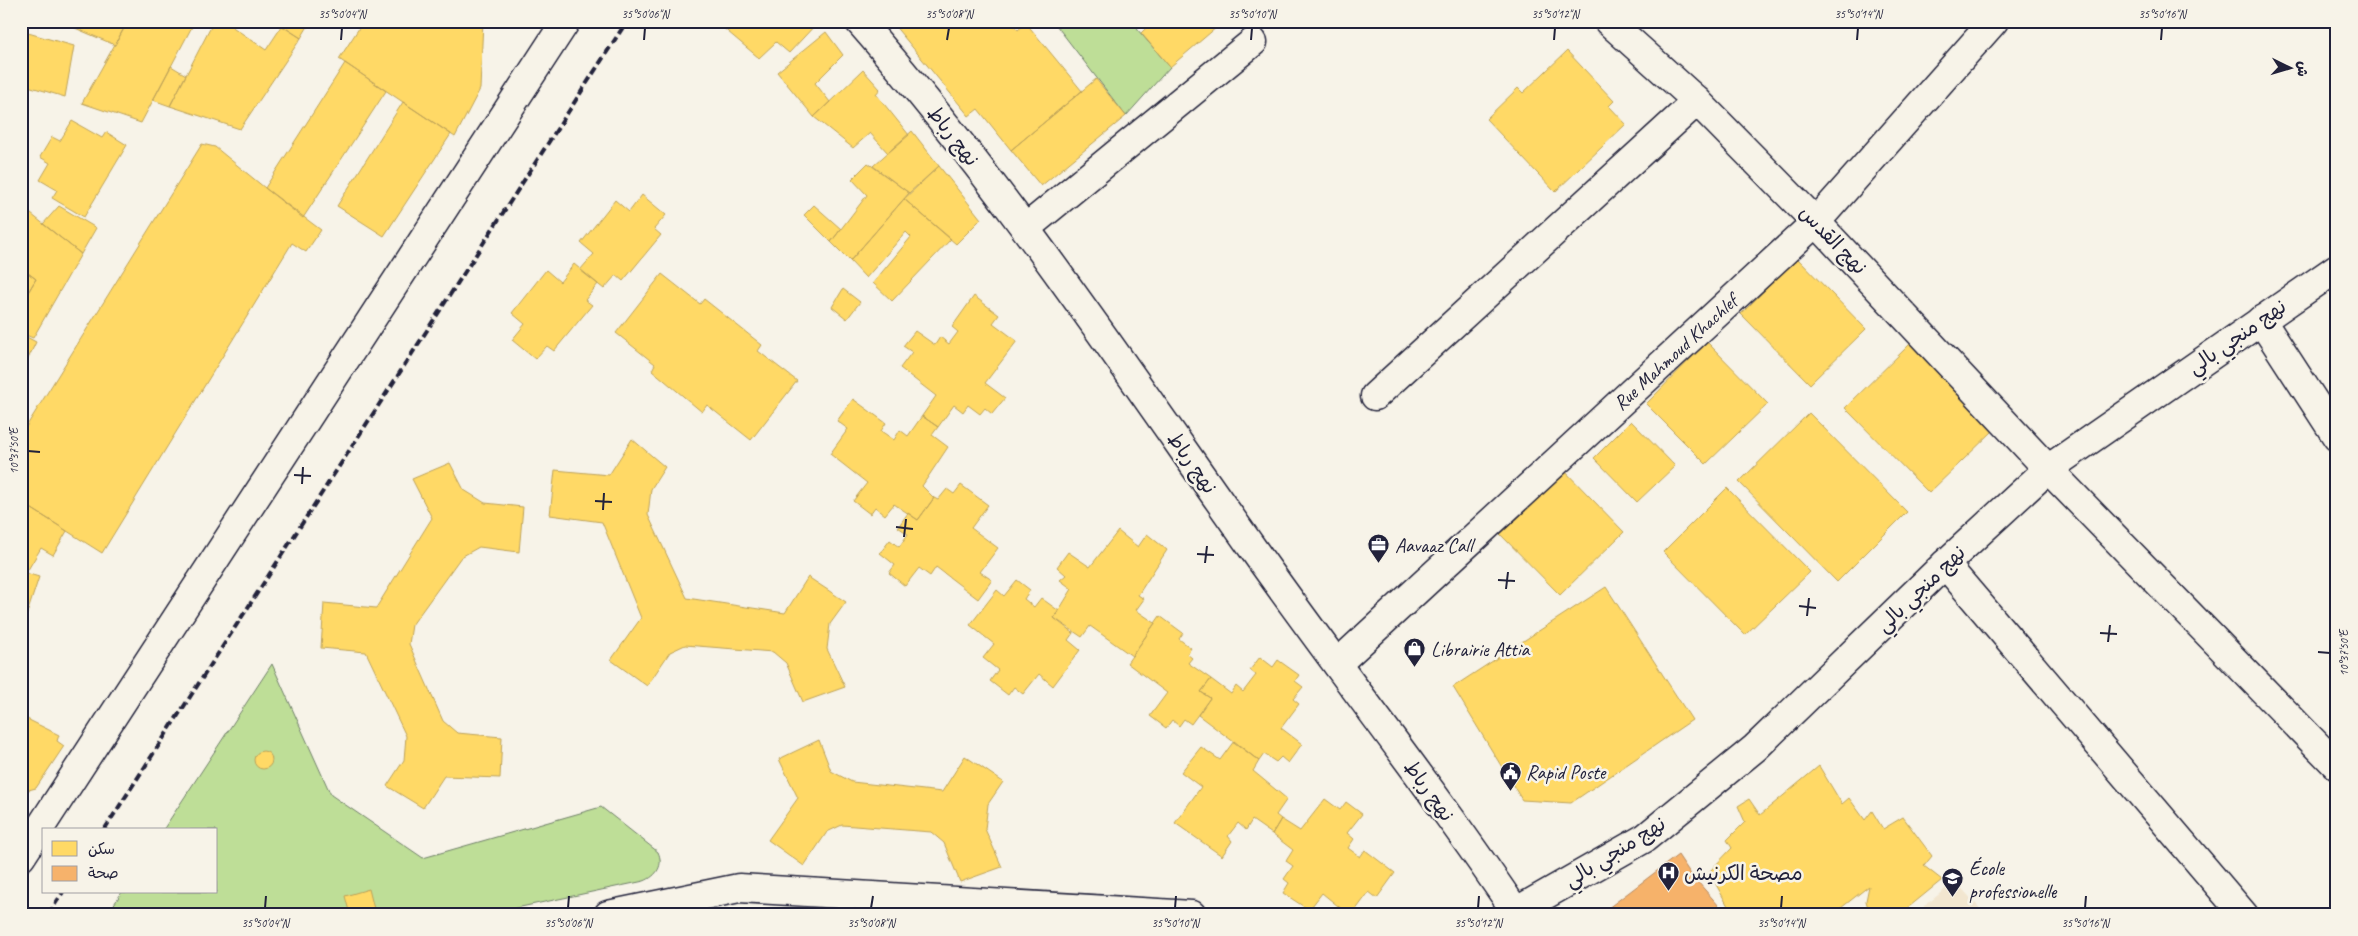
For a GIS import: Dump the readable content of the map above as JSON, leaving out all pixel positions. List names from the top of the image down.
{
  "streets": {
    "street": [
      "نهج رباط",
      "نهج القدس",
      "نهج منجي بالي",
      "Rue Mahmoud Khachlef"
    ]
  },
  "crossings": [
    ["نهج رباط", "نهج منجي بالي"],
    ["نهج رباط", "Rue Mahmoud Khachlef"],
    ["نهج القدس", "نهج منجي بالي"],
    ["نهج القدس", "Rue Mahmoud Khachlef"]
  ],
  "places": {
    "office": ["Aavaaz Call"],
    "shop": ["Librairie Attia"],
    "public building": ["Rapid Poste"],
    "hospital": ["مصحة الكرنيش"],
    "school or university": ["École professionelle"]
  },
  "legend": ["سكن", "صحة"],
  "north": "right",
  "coordinates": [
    "35°50'04\"N",
    "35°50'06\"N",
    "35°50'08\"N",
    "35°50'10\"N",
    "35°50'12\"N",
    "35°50'14\"N",
    "35°50'16\"N",
    "10°37'50\"E"
  ]
}
